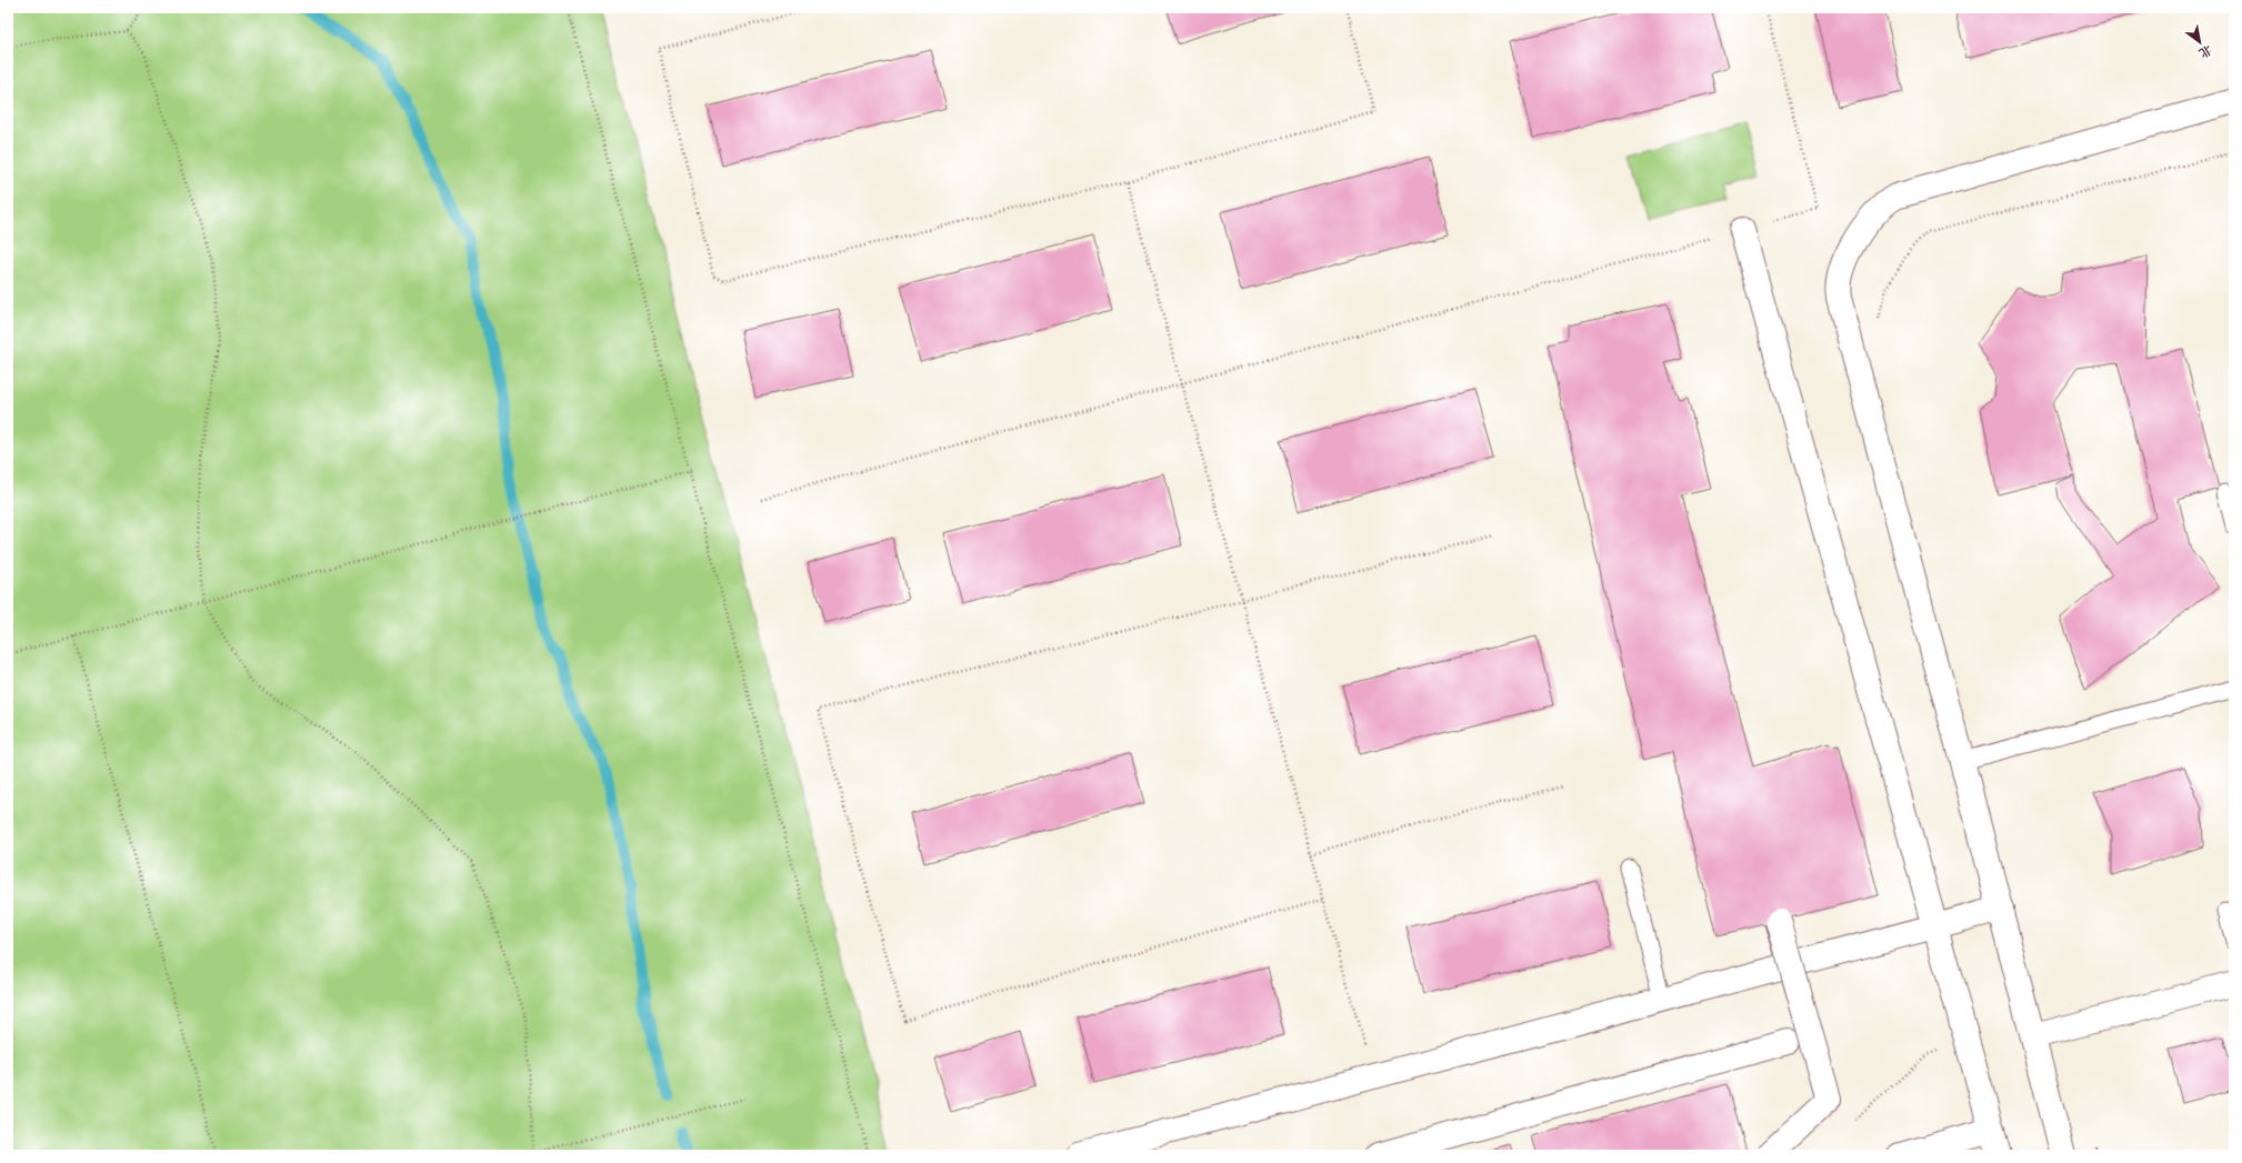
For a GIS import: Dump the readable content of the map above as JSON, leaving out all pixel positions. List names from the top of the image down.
{
  "north": "bottom right"
}
